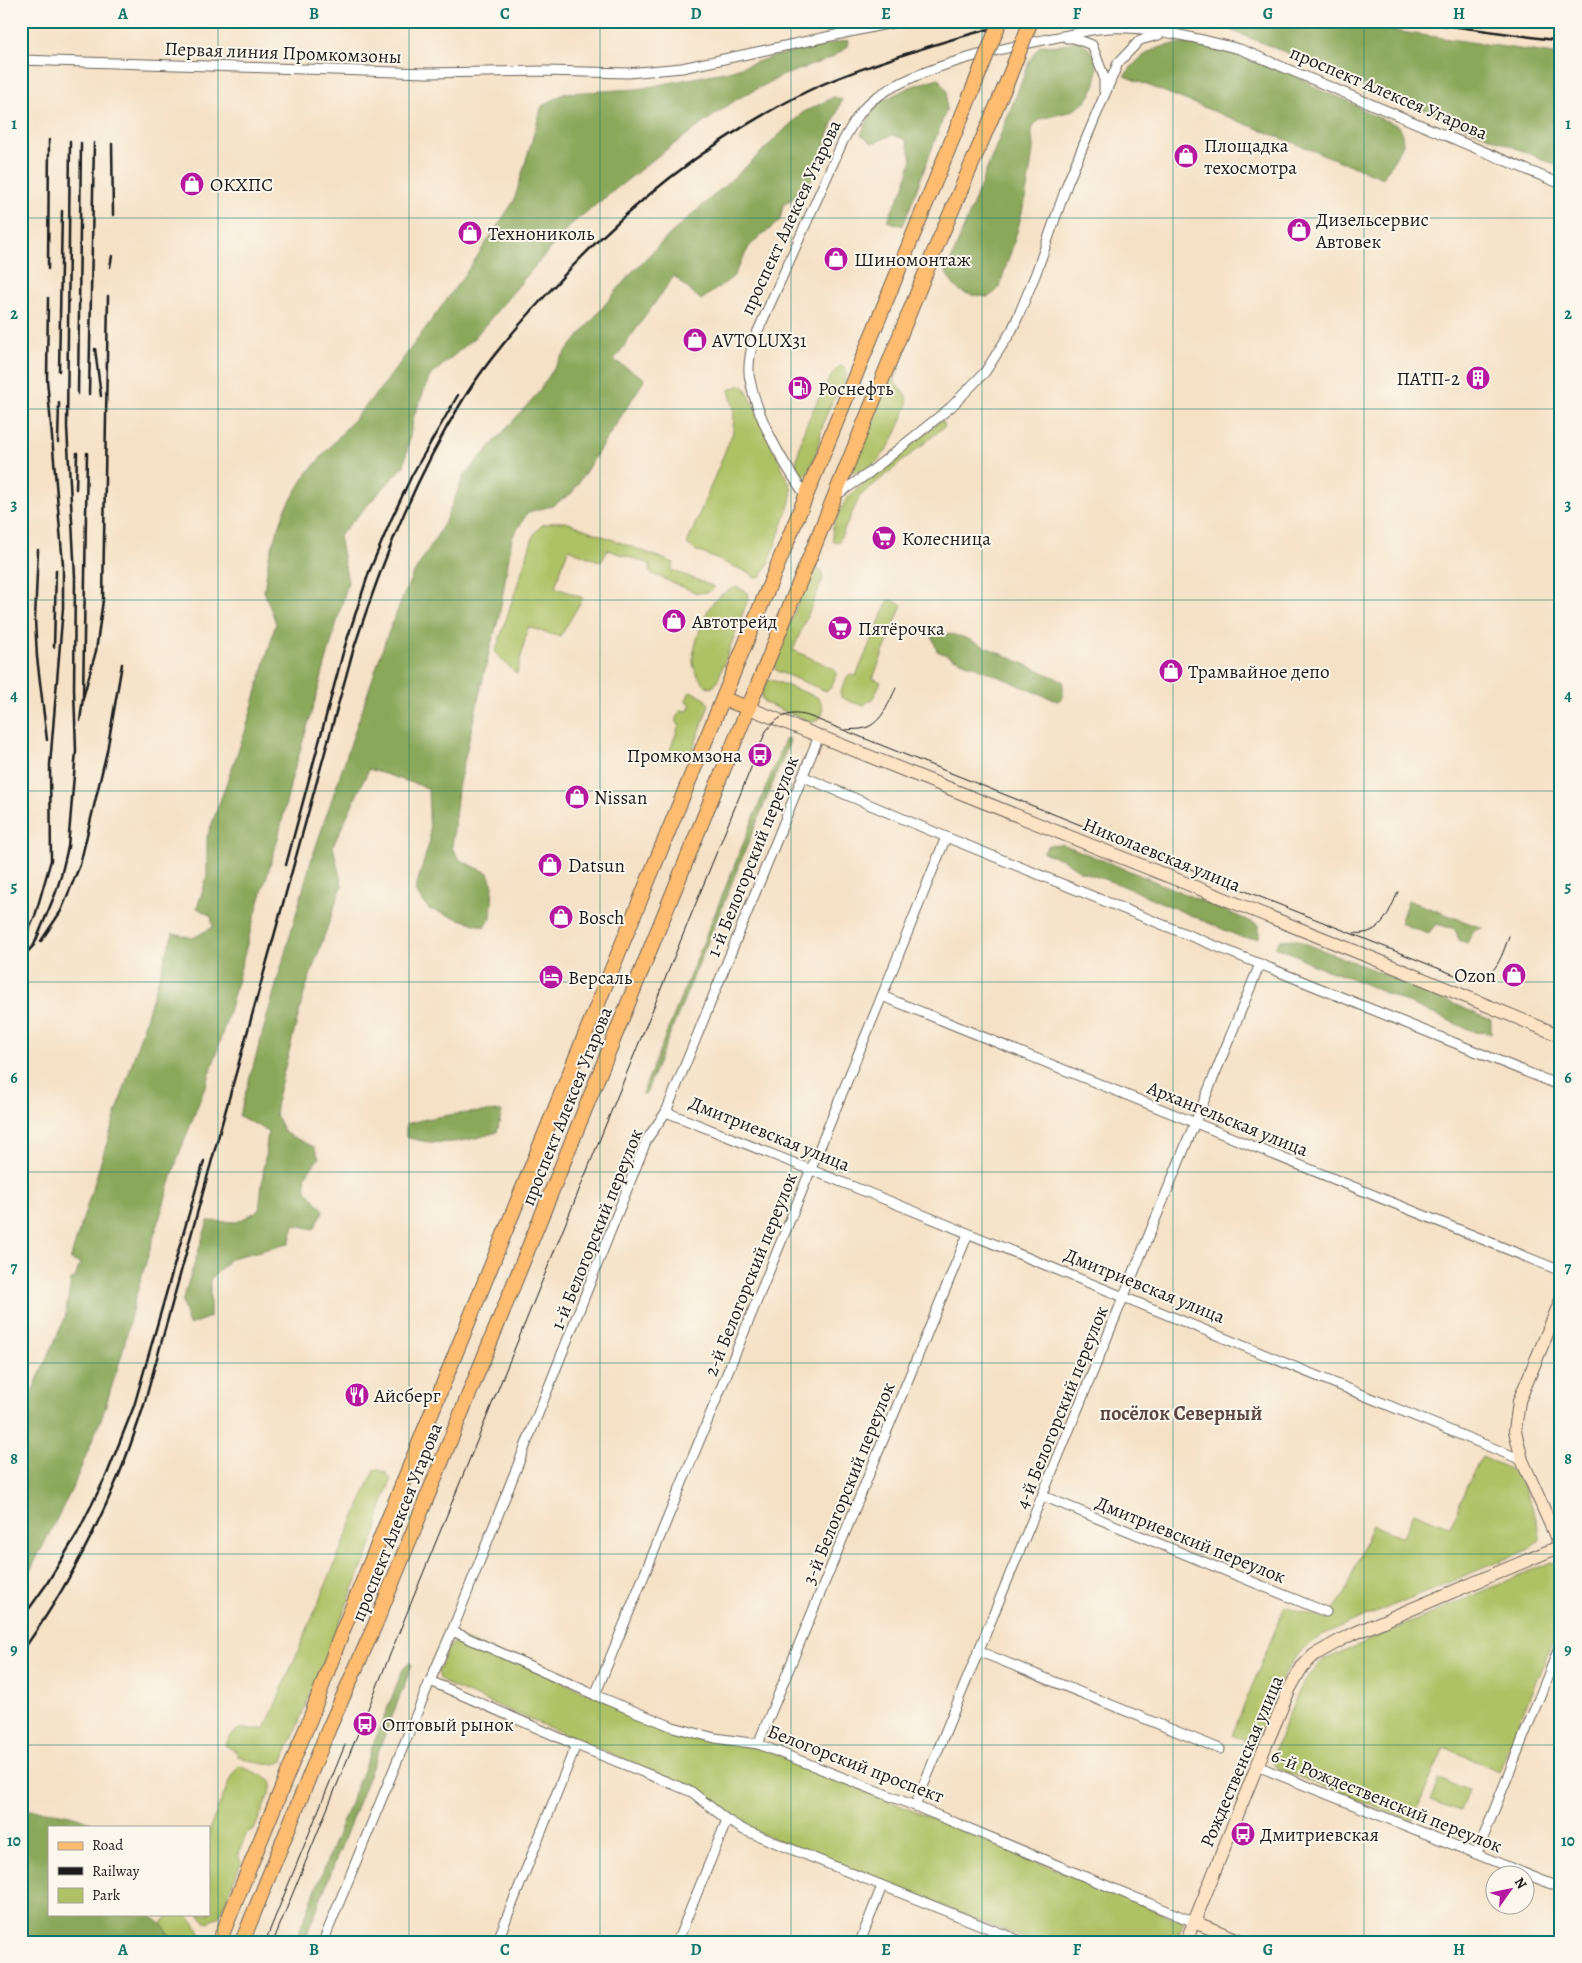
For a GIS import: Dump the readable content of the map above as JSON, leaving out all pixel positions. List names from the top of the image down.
{
  "streets": {
    "main road": [
      "проспект Алексея Угарова",
      "Николаевская улица",
      "Рождественская улица",
      "Белогорский проспект"
    ],
    "street": [
      "Первая линия Промкомзоны",
      "1-й Белогорский переулок",
      "Архангельская улица",
      "Дмитриевская улица",
      "2-й Белогорский переулок",
      "4-й Белогорский переулок",
      "3-й Белогорский переулок",
      "Дмитриевский переулок",
      "6-й Рождественский переулок"
    ]
  },
  "crossings": [
    ["проспект Алексея Угарова", "Николаевская улица"],
    ["Николаевская улица", "1-й Белогорский переулок"],
    ["1-й Белогорский переулок", "Дмитриевская улица"],
    ["1-й Белогорский переулок", "Белогорский проспект"],
    ["Архангельская улица", "2-й Белогорский переулок"],
    ["Архангельская улица", "4-й Белогорский переулок"],
    ["Дмитриевская улица", "2-й Белогорский переулок"],
    ["Дмитриевская улица", "4-й Белогорский переулок"],
    ["Дмитриевская улица", "3-й Белогорский переулок"],
    ["2-й Белогорский переулок", "Белогорский проспект"],
    ["4-й Белогорский переулок", "Дмитриевский переулок"],
    ["4-й Белогорский переулок", "Белогорский проспект"],
    ["3-й Белогорский переулок", "Белогорский проспект"],
    ["Рождественская улица", "Белогорский проспект"],
    ["Рождественская улица", "6-й Рождественский переулок"]
  ],
  "districts": ["посёлок Северный"],
  "places": {
    "shop": [
      "Площадка техосмотра",
      "ОКХПС",
      "Дизельсервис Автовек",
      "Технониколь",
      "Шиномонтаж",
      "AVTOLUX31",
      "Автотрейд",
      "Трамвайное депо",
      "Nissan",
      "Datsun",
      "Bosch",
      "Ozon"
    ],
    "building": ["ПАТП-2"],
    "fuel station": ["Роснефть"],
    "supermarket": ["Колесница", "Пятёрочка"],
    "bus stop": ["Промкомзона", "Оптовый рынок", "Дмитриевская"],
    "hotel": ["Версаль"],
    "restaurant": ["Айсберг"]
  },
  "legend": ["Road", "Railway", "Park"],
  "north": "top right",
  "grid": {
    "columns": [
      "A",
      "B",
      "C",
      "D",
      "E",
      "F",
      "G",
      "H"
    ],
    "rows": [
      "1",
      "2",
      "3",
      "4",
      "5",
      "6",
      "7",
      "8",
      "9",
      "10"
    ]
  }
}
